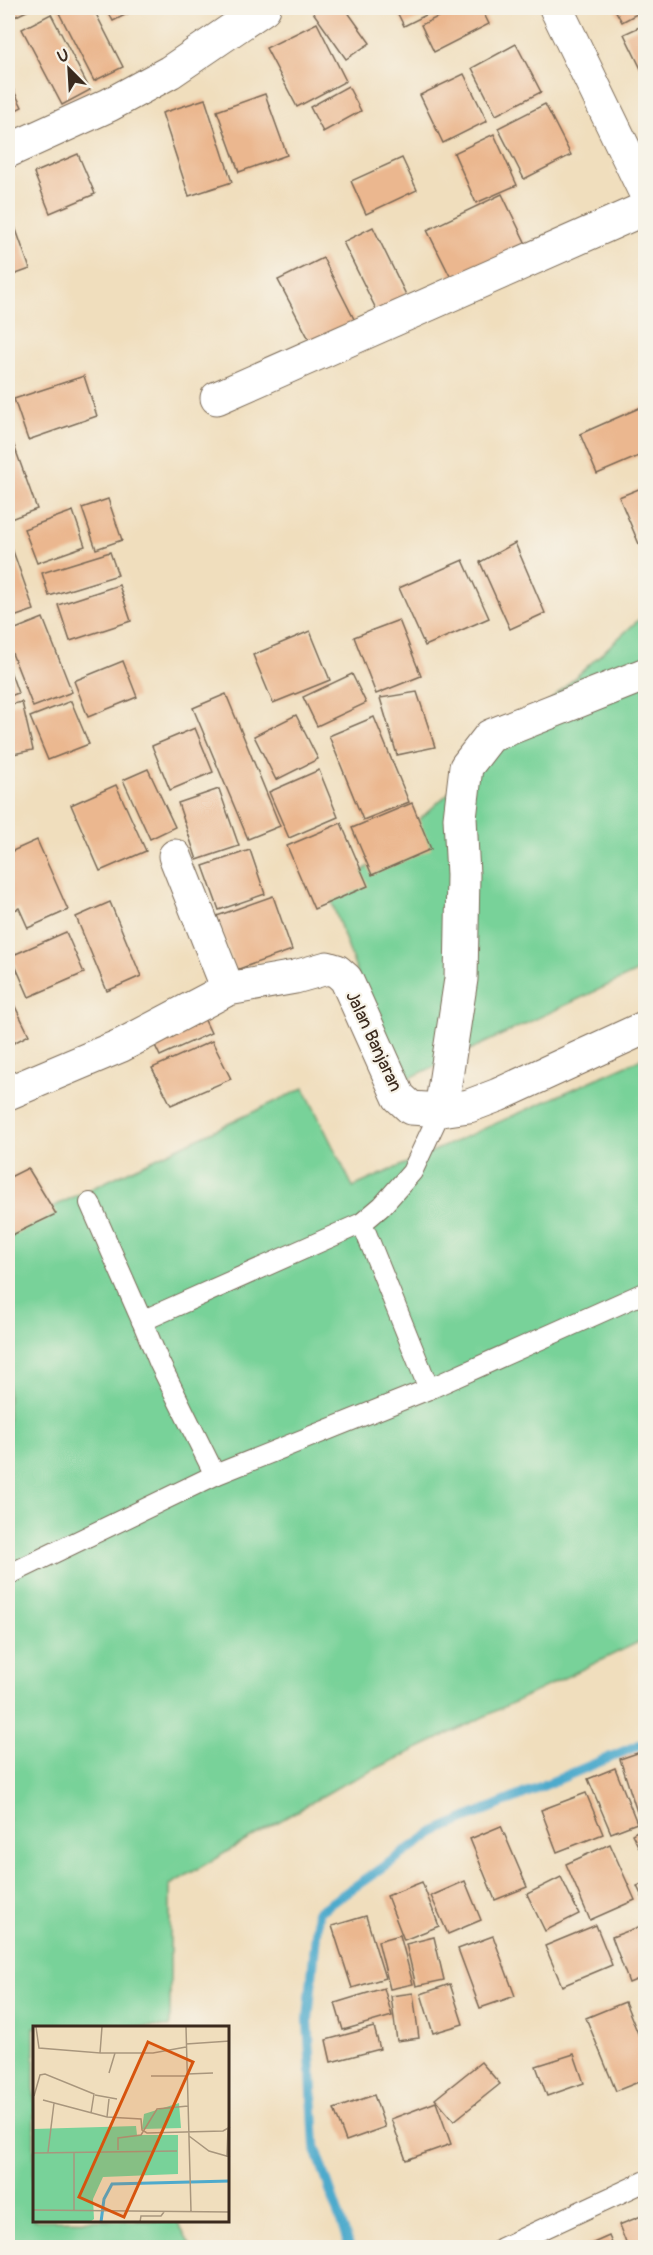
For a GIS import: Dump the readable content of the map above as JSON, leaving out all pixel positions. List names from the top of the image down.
{
  "streets": {
    "street": ["Jalan Banjaran"]
  },
  "north": "top left"
}
